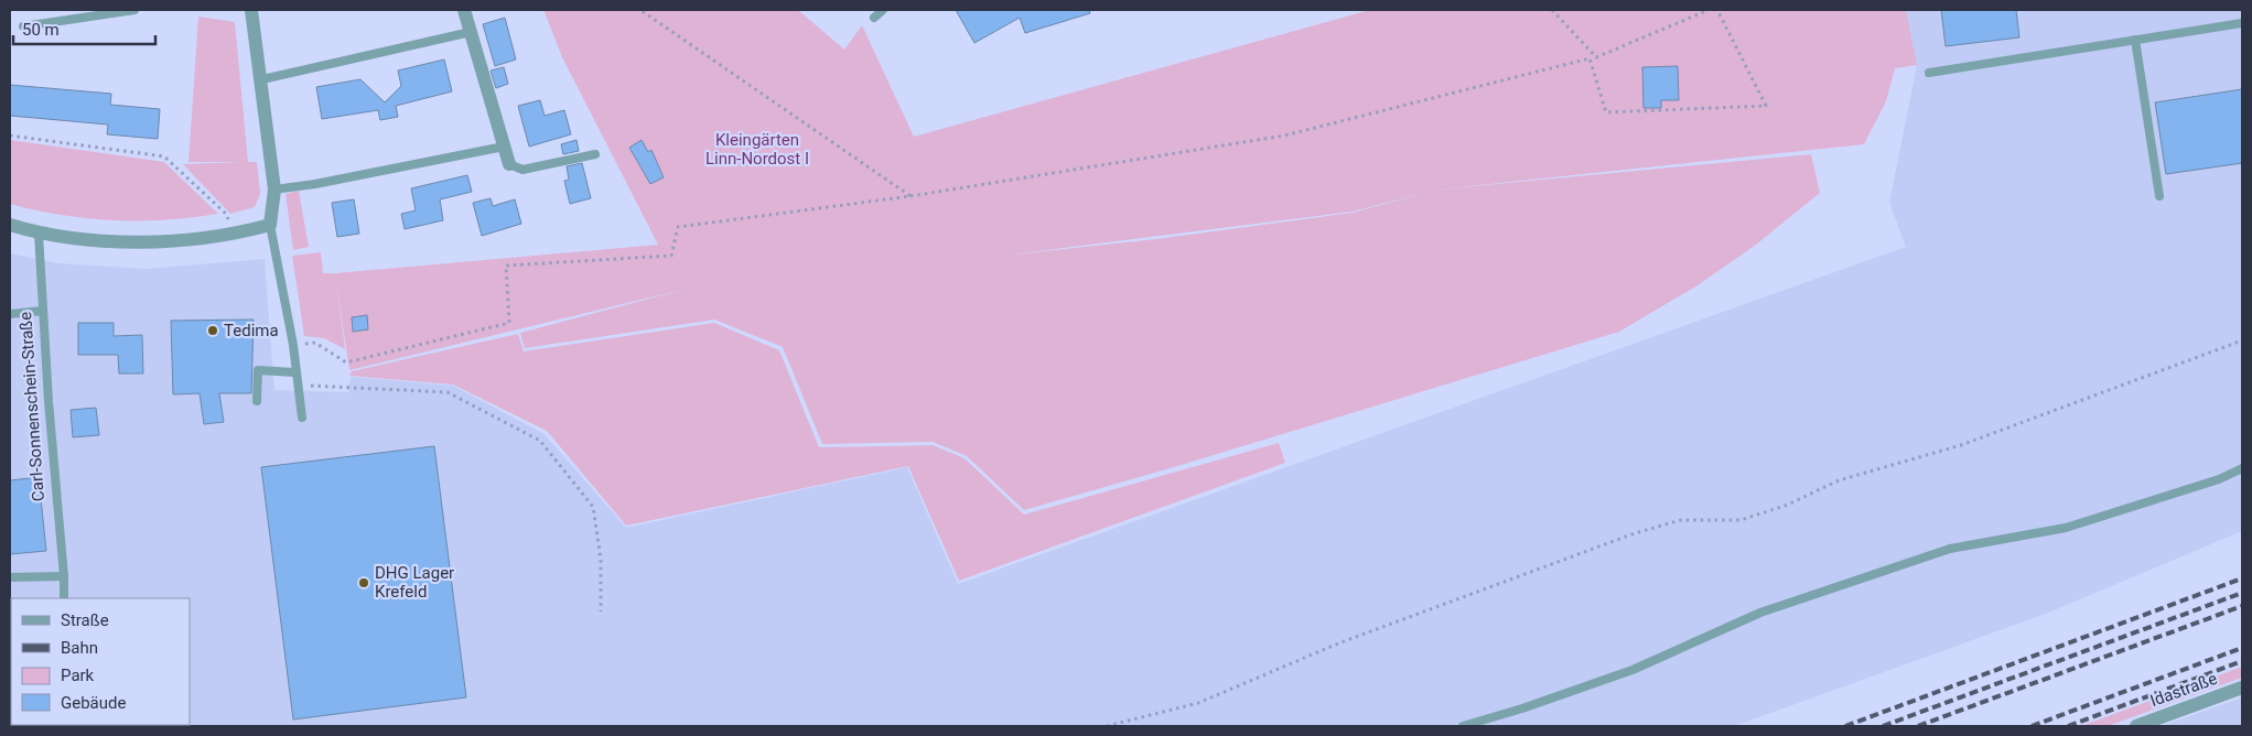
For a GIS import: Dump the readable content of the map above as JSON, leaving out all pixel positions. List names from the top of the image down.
{
  "streets": {
    "street": ["Idastraße"],
    "lane": ["Carl-Sonnenschein-Straße"]
  },
  "parks": ["Kleingärten Linn-Nordost I"],
  "places": ["Tedima", "DHG Lager Krefeld"],
  "legend": [
    "Straße",
    "Bahn",
    "Park",
    "Gebäude"
  ],
  "scale_bar": "50 m"
}
